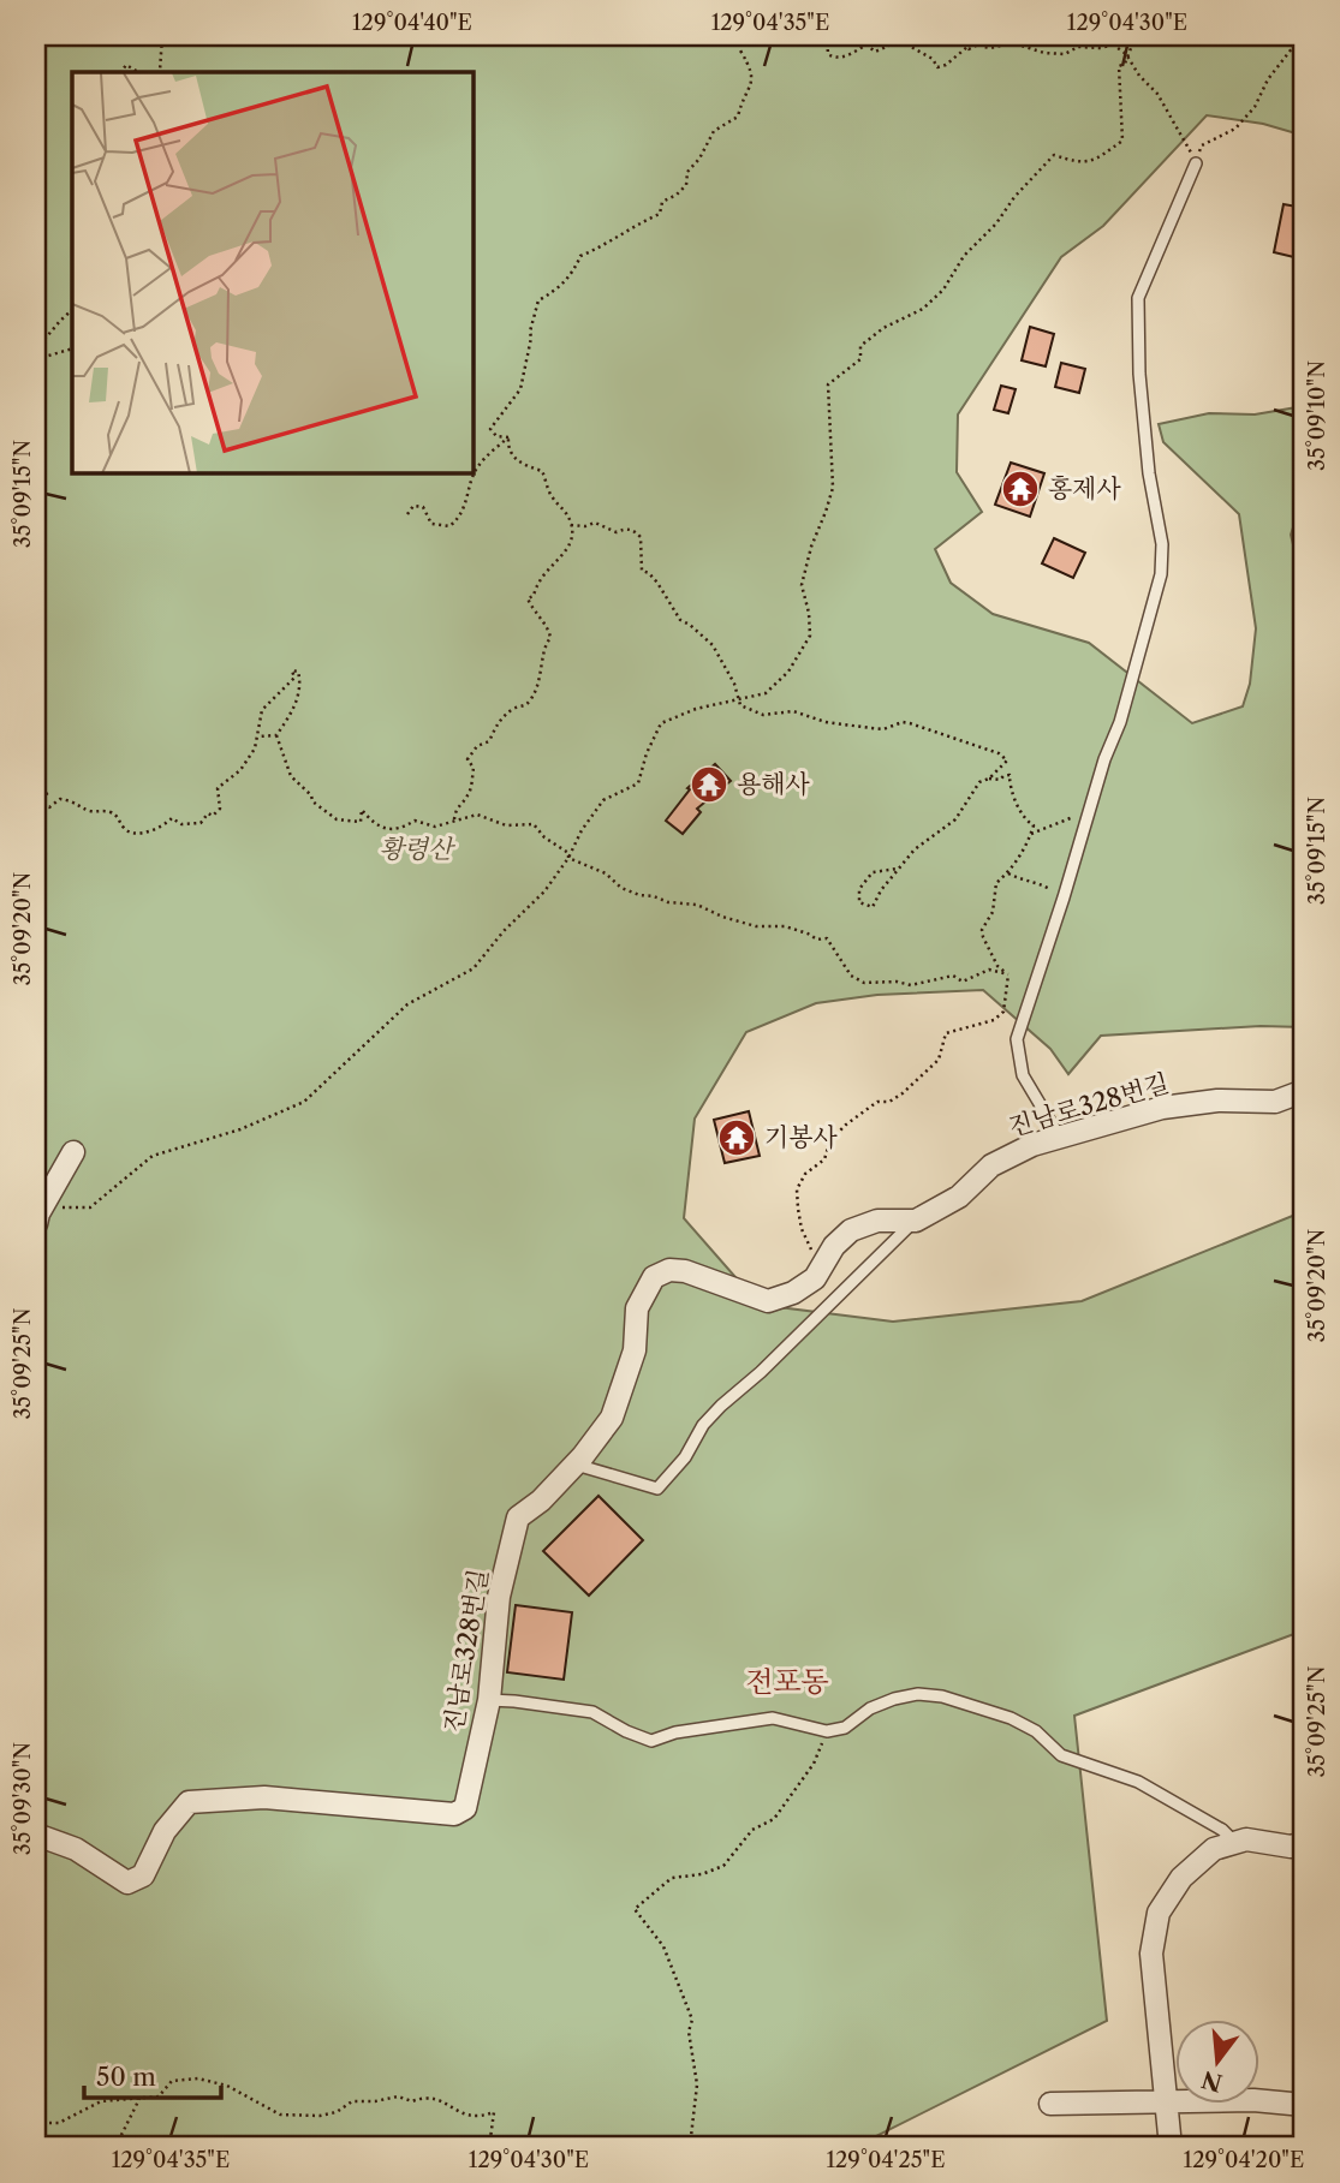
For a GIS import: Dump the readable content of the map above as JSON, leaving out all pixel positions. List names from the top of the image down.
{
  "streets": {
    "street": ["진남로328번길"]
  },
  "districts": ["전포동"],
  "parks": ["황령산"],
  "places": {
    "temple": ["홍제사", "용해사", "기봉사"]
  },
  "scale_bar": "50 m",
  "north": "bottom",
  "coordinates": [
    "129°04'40\"E",
    "129°04'35\"E",
    "129°04'30\"E",
    "35°09'10\"N",
    "35°09'15\"N",
    "35°09'20\"N",
    "35°09'25\"N",
    "35°09'30\"N",
    "129°04'25\"E",
    "129°04'20\"E"
  ]
}
